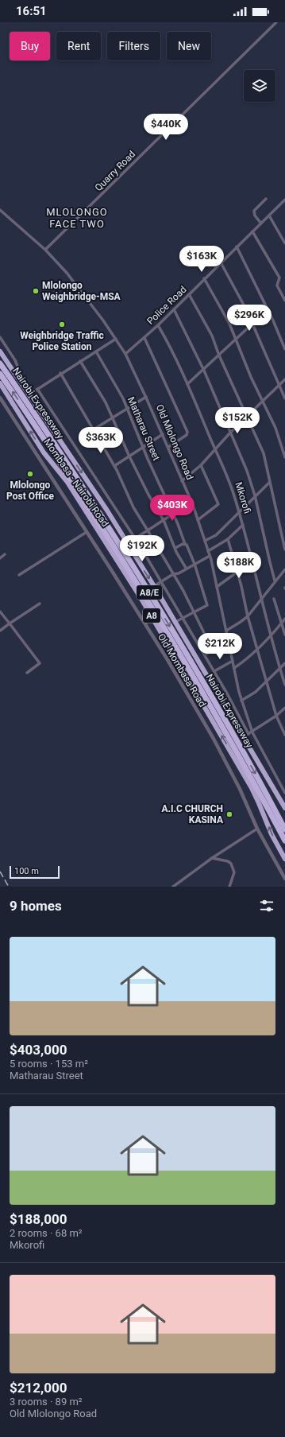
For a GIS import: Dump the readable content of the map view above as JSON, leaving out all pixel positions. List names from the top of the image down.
{
  "streets": {
    "highway": [
      "Nairobi Expressway",
      "Mombasa - Nairobi Road",
      "A8/E",
      "A8"
    ],
    "street": [
      "Quarry Road",
      "Police Road",
      "Matharau Street",
      "Old Mlolongo Road",
      "Mkorofi",
      "Old Mombasa Road"
    ]
  },
  "crossings": [
    ["Quarry Road", "Old Mlolongo Road"],
    ["Police Road", "Old Mlolongo Road"],
    ["Police Road", "Mkorofi"]
  ],
  "districts": ["MLOLONGO FACE TWO"],
  "places": [
    "Mlolongo Weighbridge-MSA",
    "Weighbridge Traffic Police Station",
    "Mlolongo Post Office",
    "A.I.C CHURCH KASINA"
  ],
  "scale_bar": "100 m",
  "page": {
    "status": "16:51",
    "chip": [
      "Buy",
      "Rent",
      "Filters",
      "New"
    ],
    "price": [
      "$440K",
      "$163K",
      "$296K",
      "$152K",
      "$363K",
      "$403K",
      "$192K",
      "$188K",
      "$212K"
    ],
    "scale": "100 m",
    "heading": "9 homes",
    "list": [
      {
        "name": "$403,000",
        "note": "5 rooms · 153 m² · Matharau Street"
      },
      {
        "name": "$188,000",
        "note": "2 rooms · 68 m² · Mkorofi"
      },
      {
        "name": "$212,000",
        "note": "3 rooms · 89 m² · Old Mlolongo Road"
      }
    ]
  }
}
